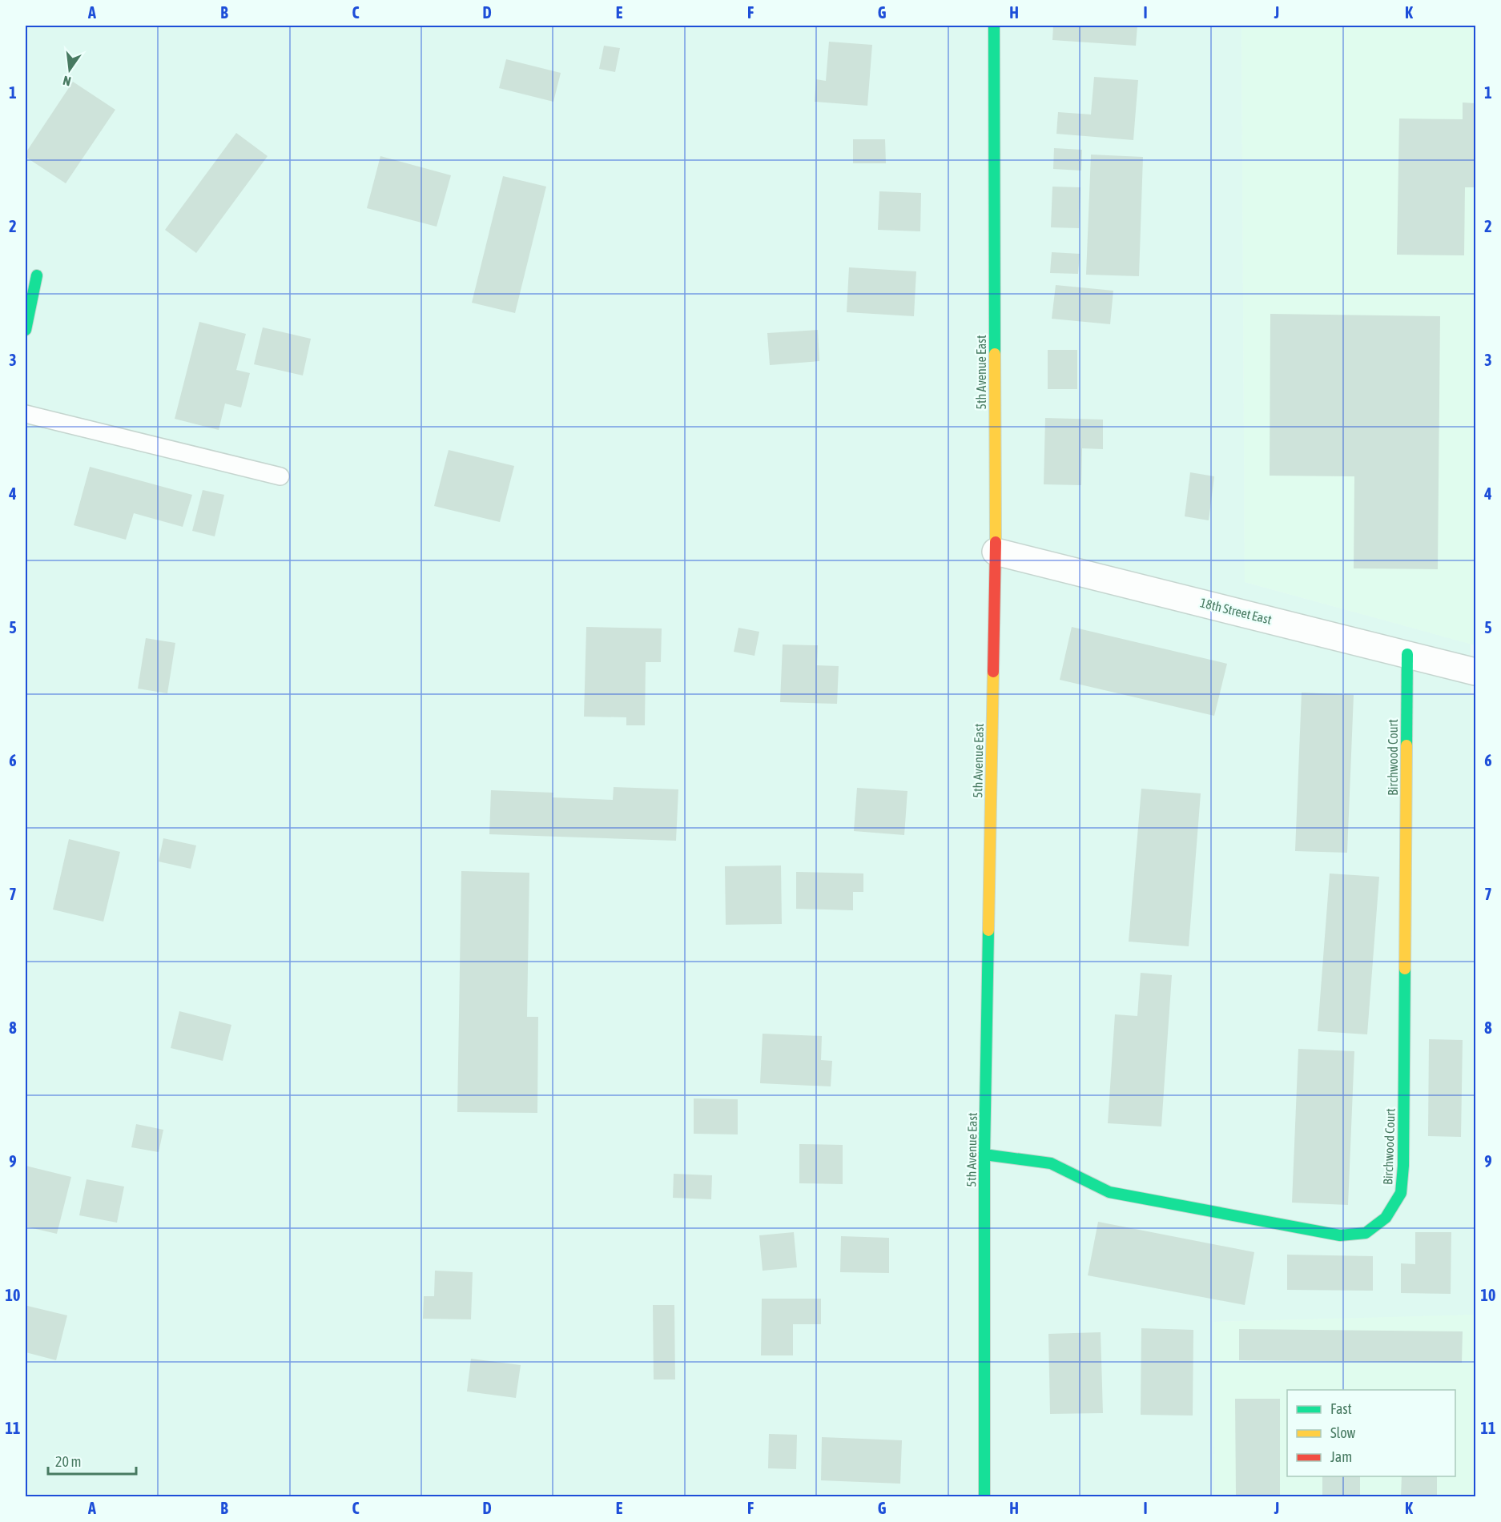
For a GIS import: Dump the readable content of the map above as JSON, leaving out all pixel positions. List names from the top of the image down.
{
  "streets": {
    "street": ["5th Avenue East", "18th Street East", "Birchwood Court"]
  },
  "crossings": [
    ["5th Avenue East", "18th Street East"],
    ["5th Avenue East", "Birchwood Court"],
    ["18th Street East", "Birchwood Court"]
  ],
  "legend": ["Fast", "Slow", "Jam"],
  "scale_bar": "20 m",
  "north": "bottom",
  "grid": {
    "columns": [
      "A",
      "B",
      "C",
      "D",
      "E",
      "F",
      "G",
      "H",
      "I",
      "J",
      "K"
    ],
    "rows": [
      "1",
      "2",
      "3",
      "4",
      "5",
      "6",
      "7",
      "8",
      "9",
      "10",
      "11"
    ]
  }
}
